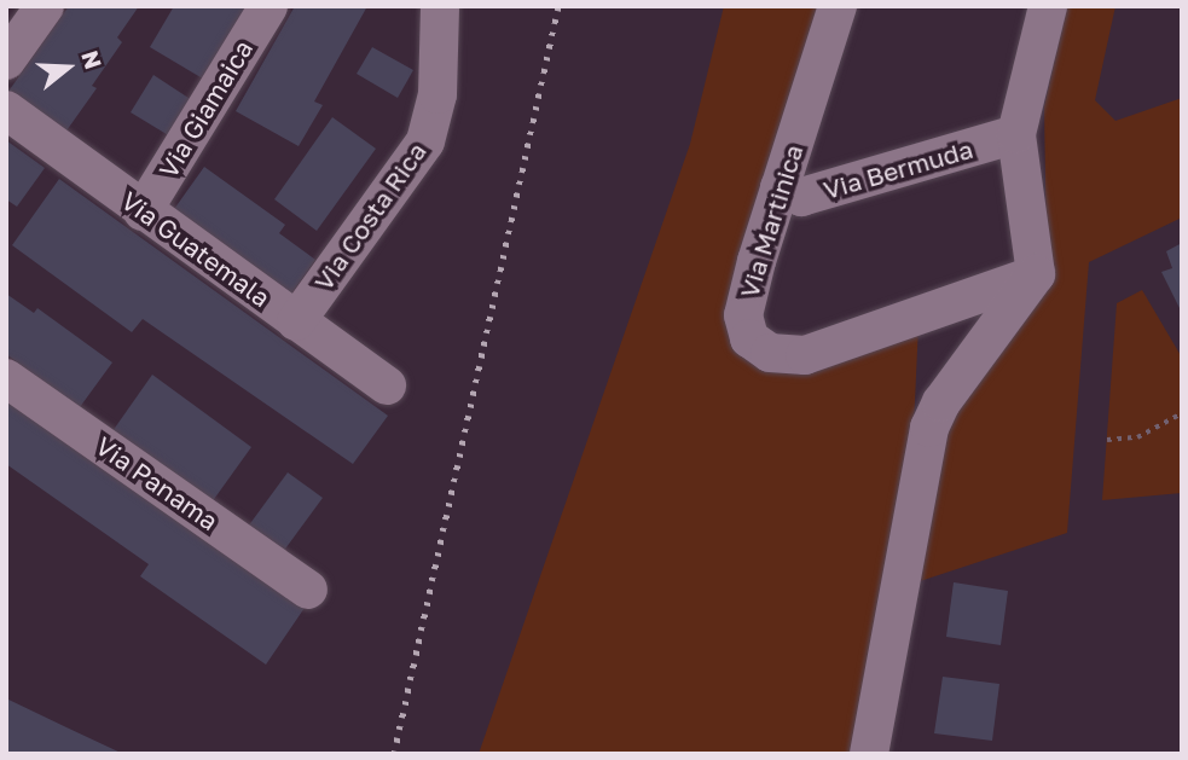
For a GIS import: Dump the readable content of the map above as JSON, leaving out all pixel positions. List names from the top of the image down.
{
  "streets": {
    "street": [
      "Via Giamaica",
      "Via Bermuda",
      "Via Costa Rica",
      "Via Martinica",
      "Via Guatemala",
      "Via Panama"
    ]
  },
  "crossings": [
    ["Via Giamaica", "Via Guatemala"],
    ["Via Bermuda", "Via Martinica"],
    ["Via Costa Rica", "Via Guatemala"]
  ],
  "north": "right"
}
